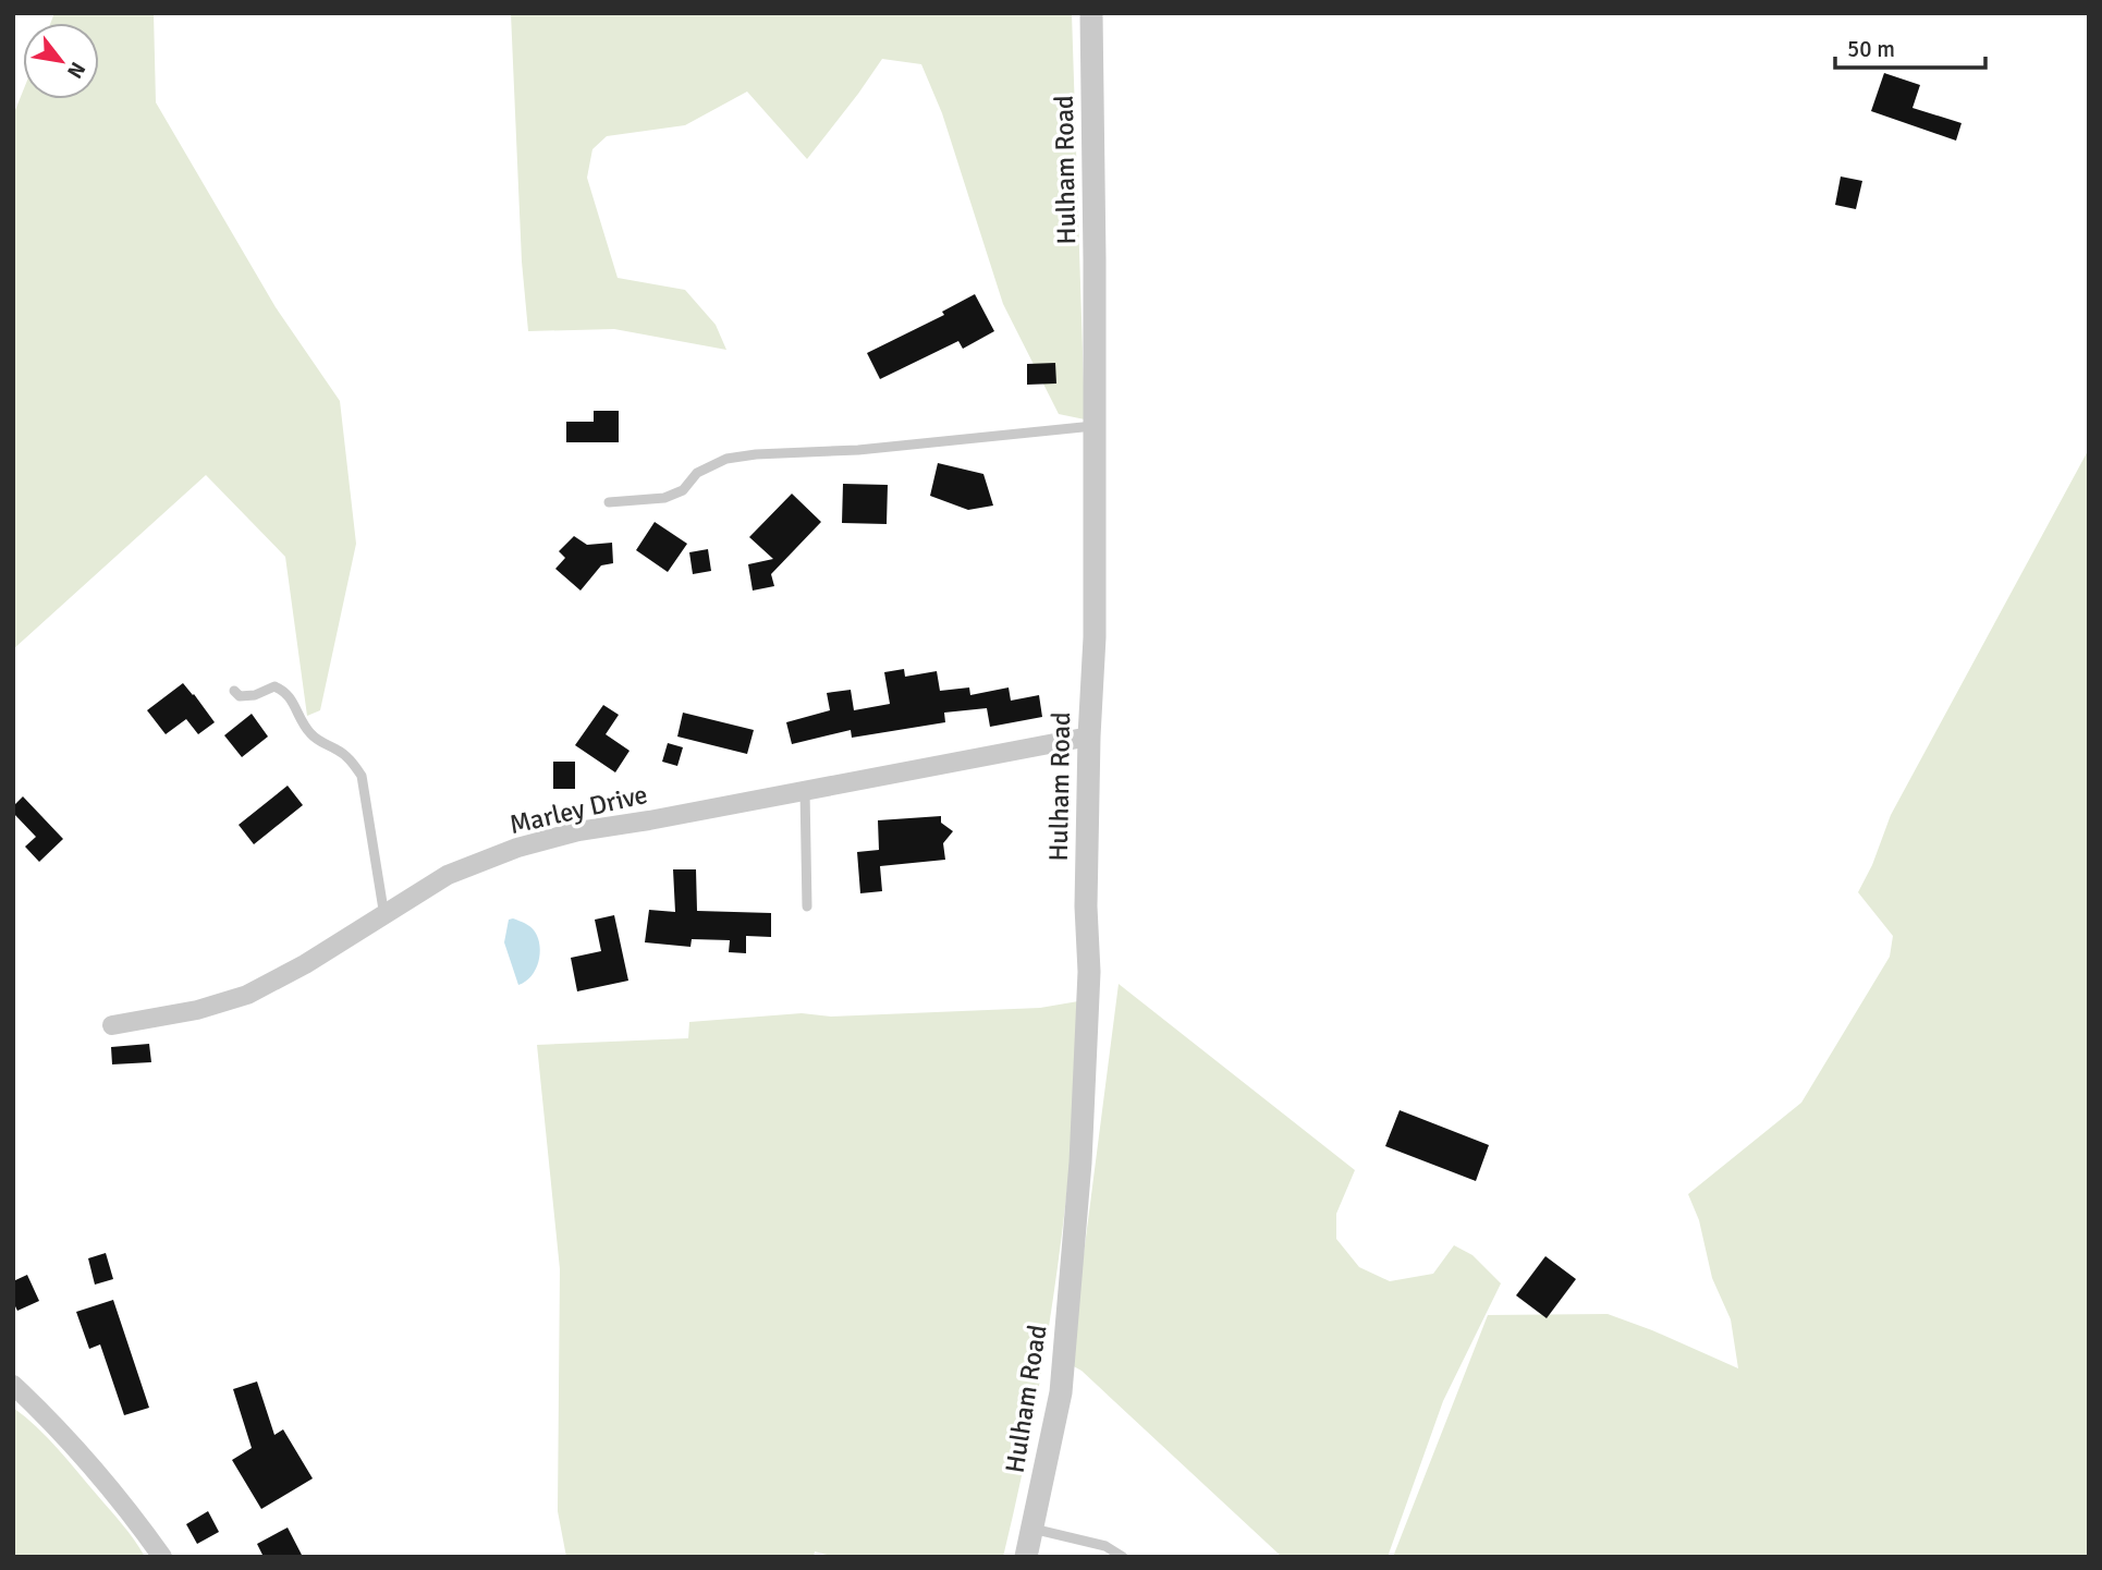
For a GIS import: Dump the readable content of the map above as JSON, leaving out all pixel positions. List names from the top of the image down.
{
  "streets": {
    "street": ["Hulham Road", "Marley Drive"]
  },
  "crossings": [
    ["Hulham Road", "Marley Drive"]
  ],
  "scale_bar": "50 m",
  "north": "bottom right"
}
